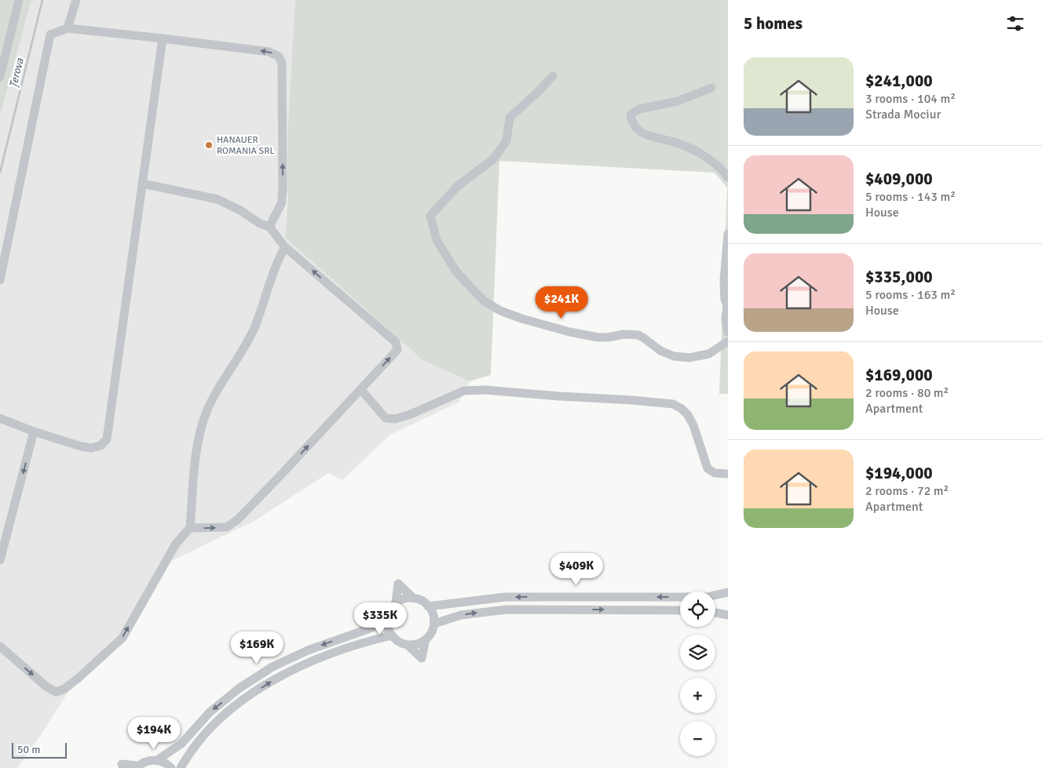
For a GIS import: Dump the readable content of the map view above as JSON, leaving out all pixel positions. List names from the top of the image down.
{
  "water": ["Țerova"],
  "places": ["HANAUER ROMANIA SRL"],
  "scale_bar": "50 m",
  "page": {
    "heading": "5 homes",
    "list": [
      {
        "name": "$241,000",
        "note": "3 rooms · 104 m² · Strada Mociur"
      },
      {
        "name": "$409,000",
        "note": "5 rooms · 143 m² · House"
      },
      {
        "name": "$335,000",
        "note": "5 rooms · 163 m² · House"
      },
      {
        "name": "$169,000",
        "note": "2 rooms · 80 m² · Apartment"
      },
      {
        "name": "$194,000",
        "note": "2 rooms · 72 m² · Apartment"
      }
    ],
    "price": [
      "$241K",
      "$409K",
      "$335K",
      "$169K",
      "$194K"
    ],
    "map_buttons": ["+", "−"],
    "scale": "50 m"
  }
}
